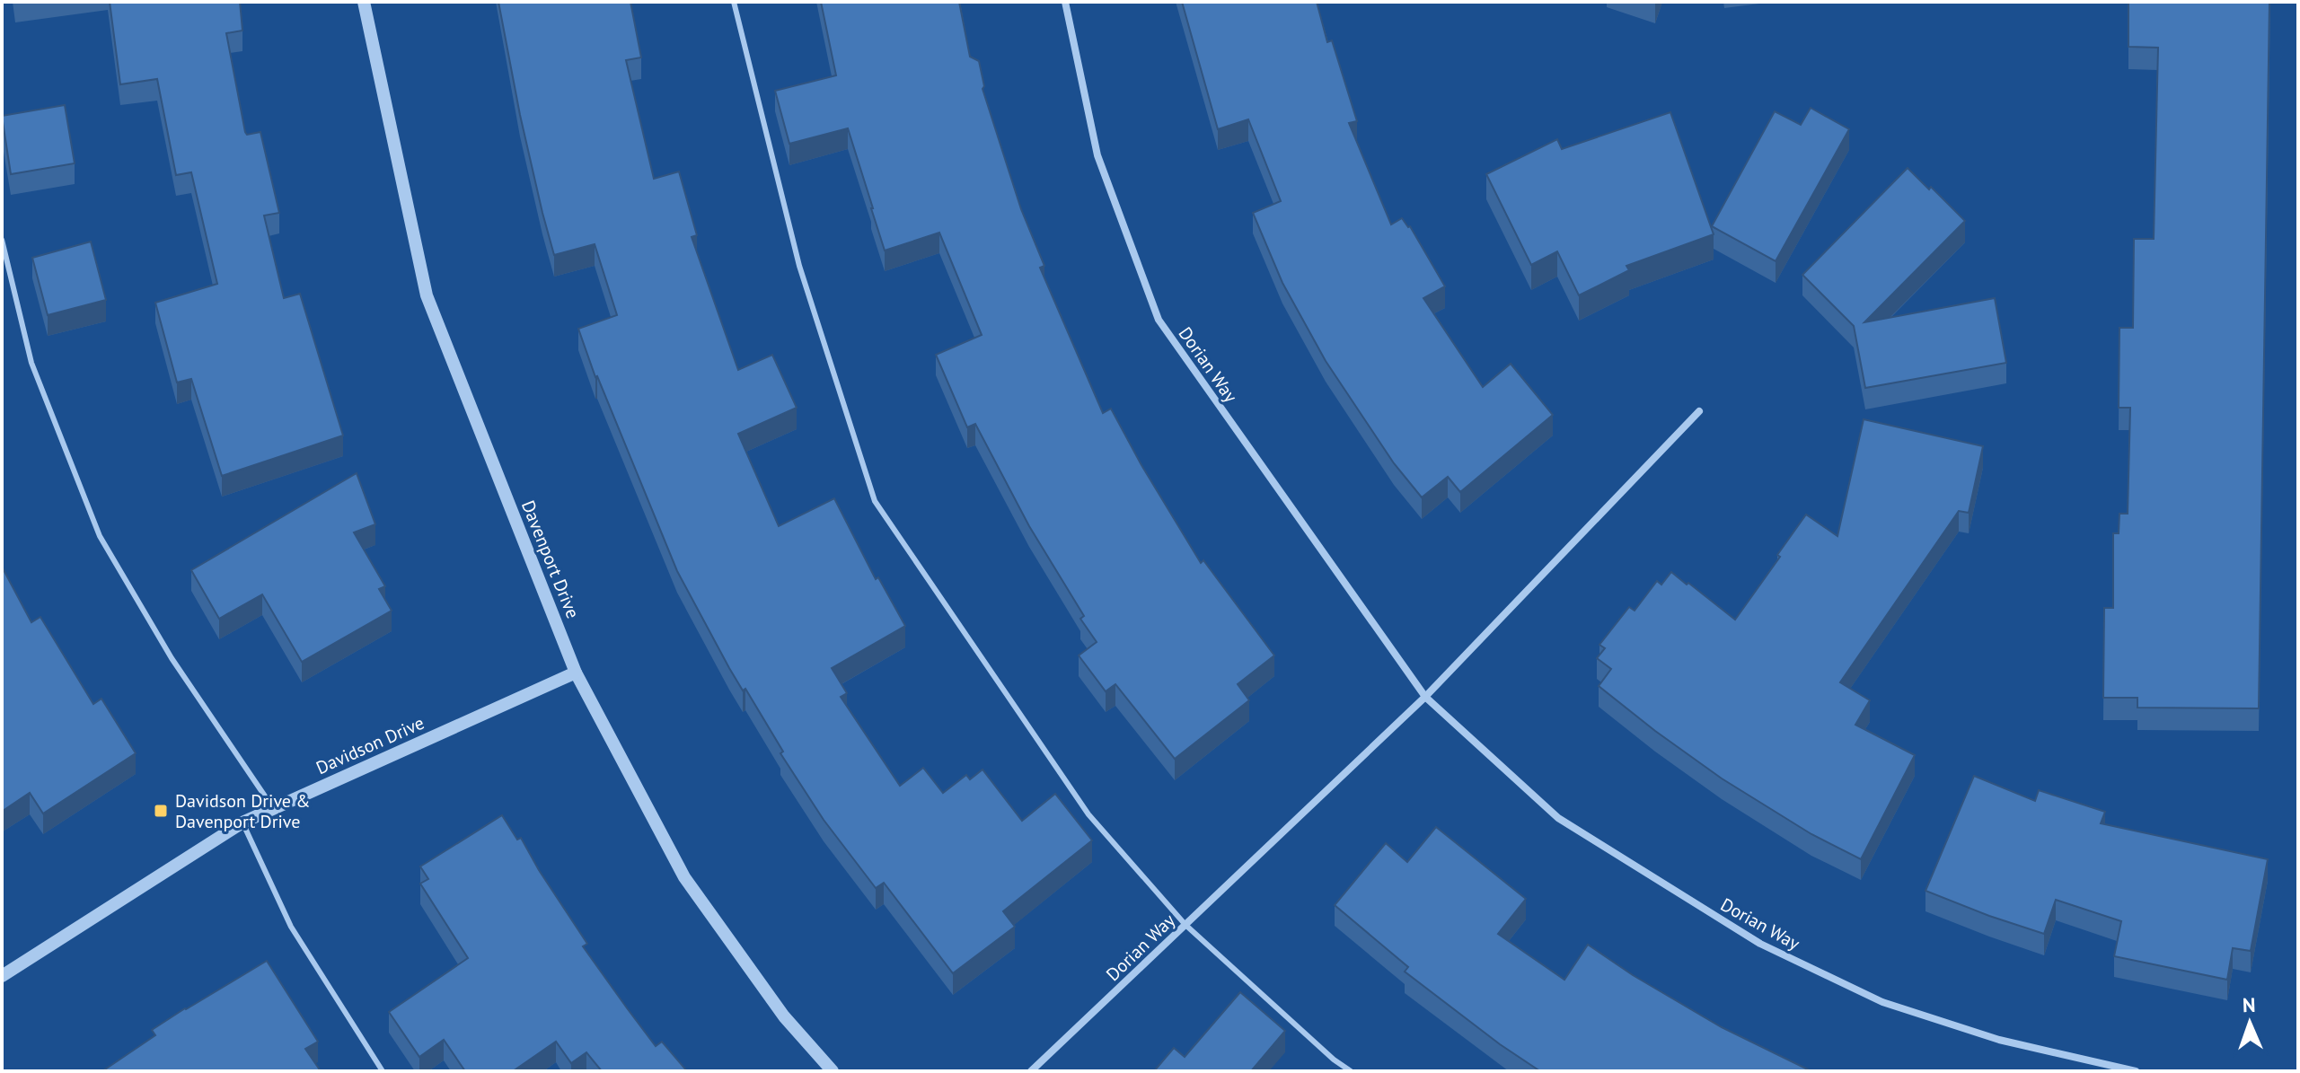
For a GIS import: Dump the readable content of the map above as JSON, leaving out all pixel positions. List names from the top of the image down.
{
  "streets": {
    "street": ["Dorian Way", "Davenport Drive", "Davidson Drive"]
  },
  "crossings": [
    ["Davenport Drive", "Davidson Drive"]
  ],
  "places": {
    "transit": ["Davidson Drive & Davenport Drive"]
  },
  "north": "top"
}
